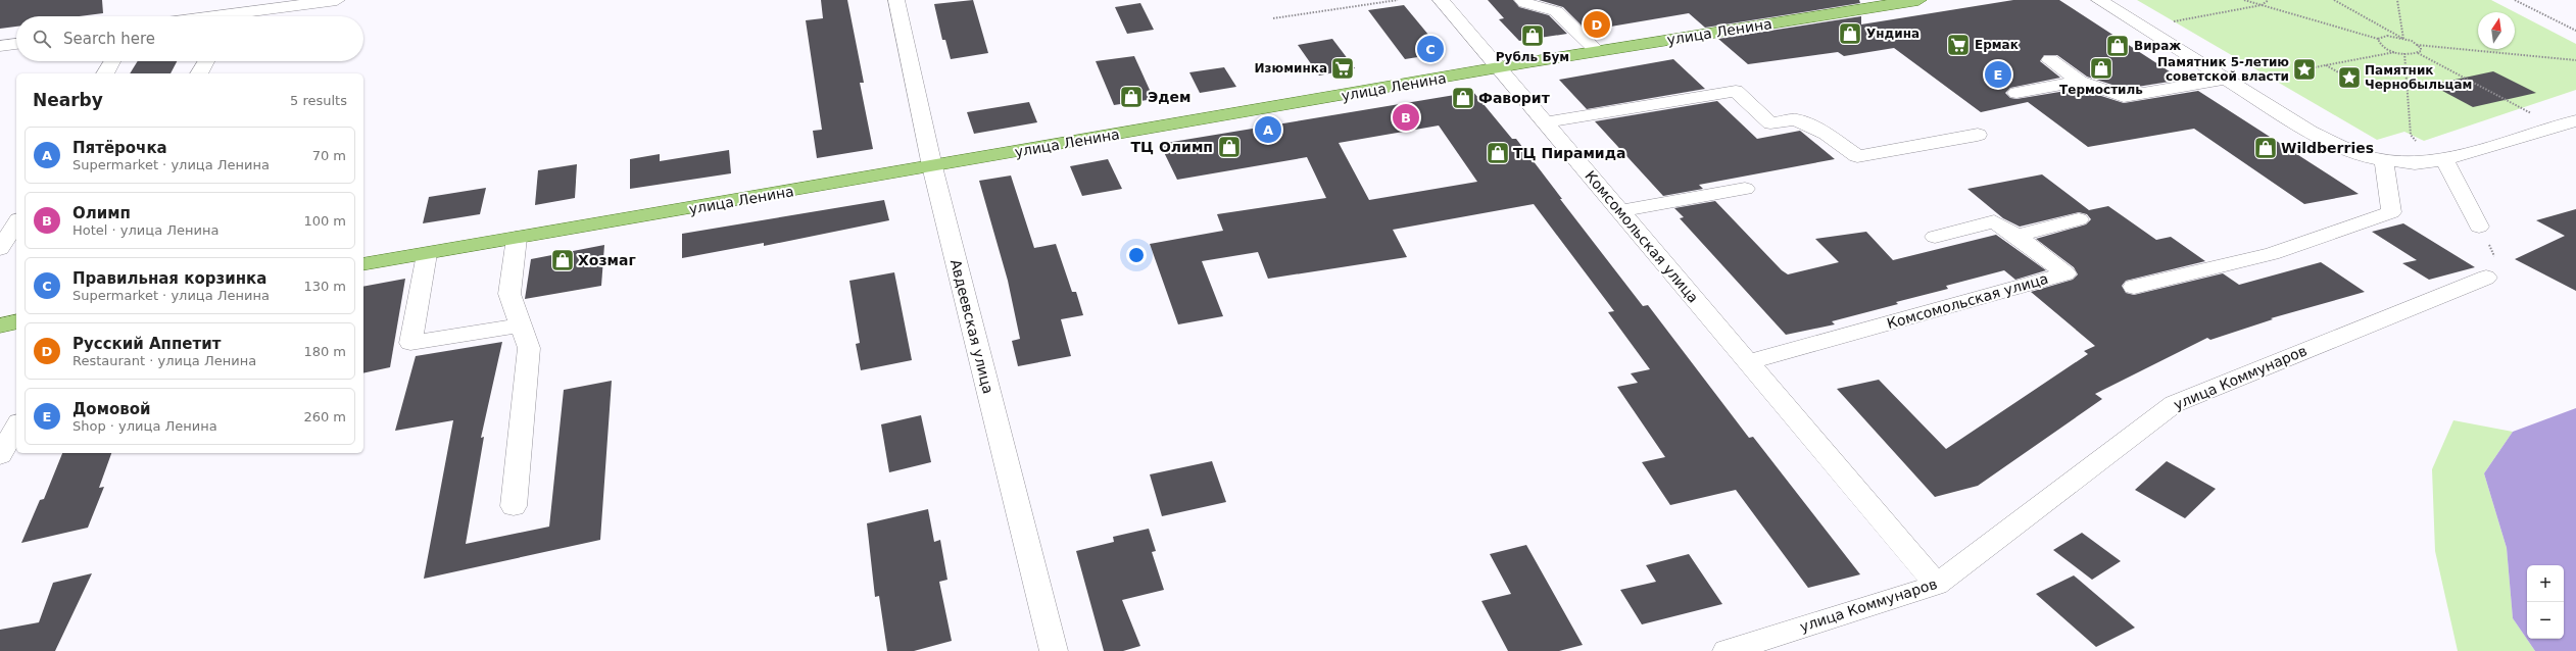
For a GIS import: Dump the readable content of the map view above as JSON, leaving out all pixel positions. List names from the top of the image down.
{
  "streets": {
    "main road": ["улица Ленина"],
    "street": ["Комсомольская улица", "Авдеевская улица", "улица Коммунаров"]
  },
  "crossings": [
    ["улица Ленина", "Комсомольская улица"],
    ["улица Ленина", "Авдеевская улица"],
    ["Комсомольская улица", "улица Коммунаров"]
  ],
  "places": {
    "shop": [
      "Ундина",
      "Рубль Бум",
      "Вираж",
      "Термостиль",
      "Эдем",
      "Фаворит",
      "ТЦ Олимп",
      "Wildberries",
      "ТЦ Пирамида",
      "Хозмаг"
    ],
    "supermarket": ["Ермак", "Изюминка"],
    "place": ["Памятник 5-летию советской власти", "Памятник Чернобыльцам"]
  },
  "north": "top",
  "page": {
    "pins": [
      "D",
      "C",
      "E",
      "B",
      "A"
    ],
    "search": "Search here",
    "heading": ["Nearby", "5 results"],
    "list": [
      {
        "mark": "A",
        "name": "Пятёрочка",
        "note": "Supermarket · улица Ленина",
        "value": "70 m"
      },
      {
        "mark": "B",
        "name": "Олимп",
        "note": "Hotel · улица Ленина",
        "value": "100 m"
      },
      {
        "mark": "C",
        "name": "Правильная корзинка",
        "note": "Supermarket · улица Ленина",
        "value": "130 m"
      },
      {
        "mark": "D",
        "name": "Русский Аппетит",
        "note": "Restaurant · улица Ленина",
        "value": "180 m"
      },
      {
        "mark": "E",
        "name": "Домовой",
        "note": "Shop · улица Ленина",
        "value": "260 m"
      }
    ],
    "map_buttons": ["+", "−"]
  }
}
